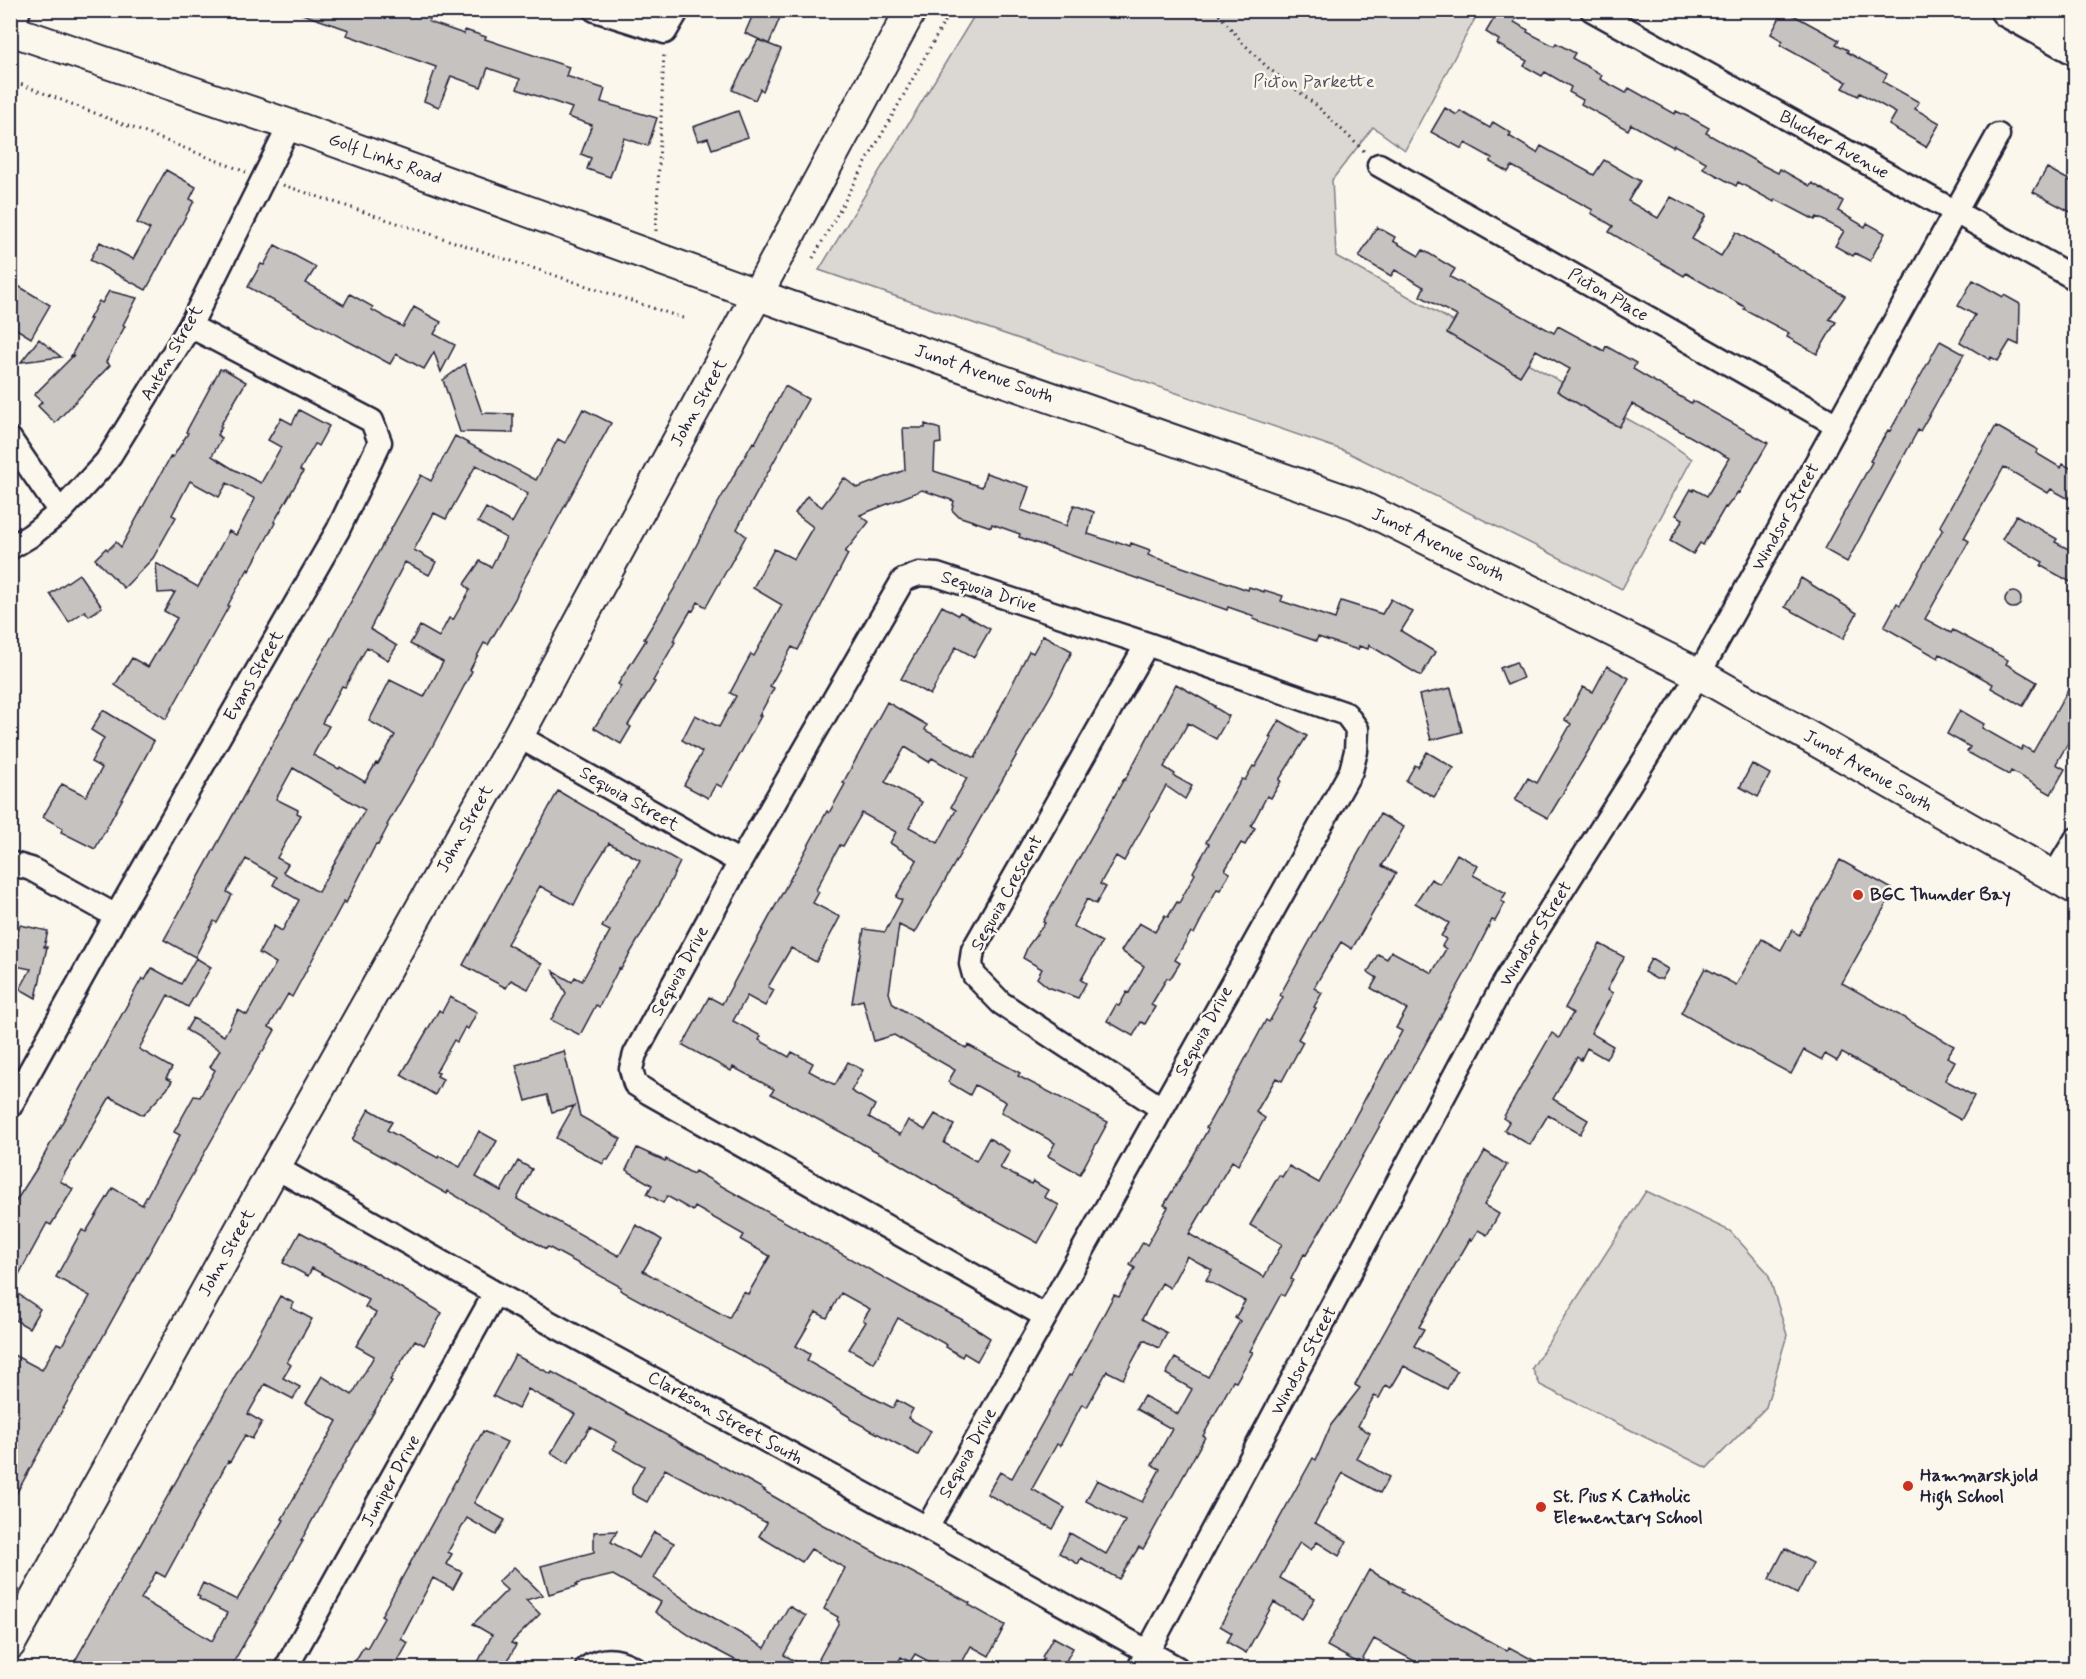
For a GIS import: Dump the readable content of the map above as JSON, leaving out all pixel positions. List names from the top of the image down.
{
  "streets": {
    "main road": ["Golf Links Road", "Junot Avenue South", "John Street"],
    "street": [
      "Blucher Avenue",
      "Picton Place",
      "Anten Street",
      "Windsor Street",
      "Sequoia Drive",
      "Evans Street",
      "Sequoia Street",
      "Sequoia Crescent",
      "Clarkson Street South",
      "Juniper Drive"
    ]
  },
  "crossings": [
    ["Blucher Avenue", "Windsor Street"],
    ["Golf Links Road", "Anten Street"],
    ["Golf Links Road", "Junot Avenue South"],
    ["Golf Links Road", "John Street"],
    ["Picton Place", "Windsor Street"],
    ["Anten Street", "Evans Street"],
    ["Junot Avenue South", "John Street"],
    ["Junot Avenue South", "Windsor Street"],
    ["John Street", "Sequoia Street"],
    ["John Street", "Clarkson Street South"],
    ["Windsor Street", "Clarkson Street South"],
    ["Sequoia Drive", "Sequoia Street"],
    ["Sequoia Drive", "Sequoia Crescent"],
    ["Sequoia Drive", "Clarkson Street South"],
    ["Clarkson Street South", "Juniper Drive"]
  ],
  "parks": ["Picton Parkette"],
  "places": ["BGC Thunder Bay", "Hammarskjold High School", "St. Pius X Catholic Elementary School"]
}
